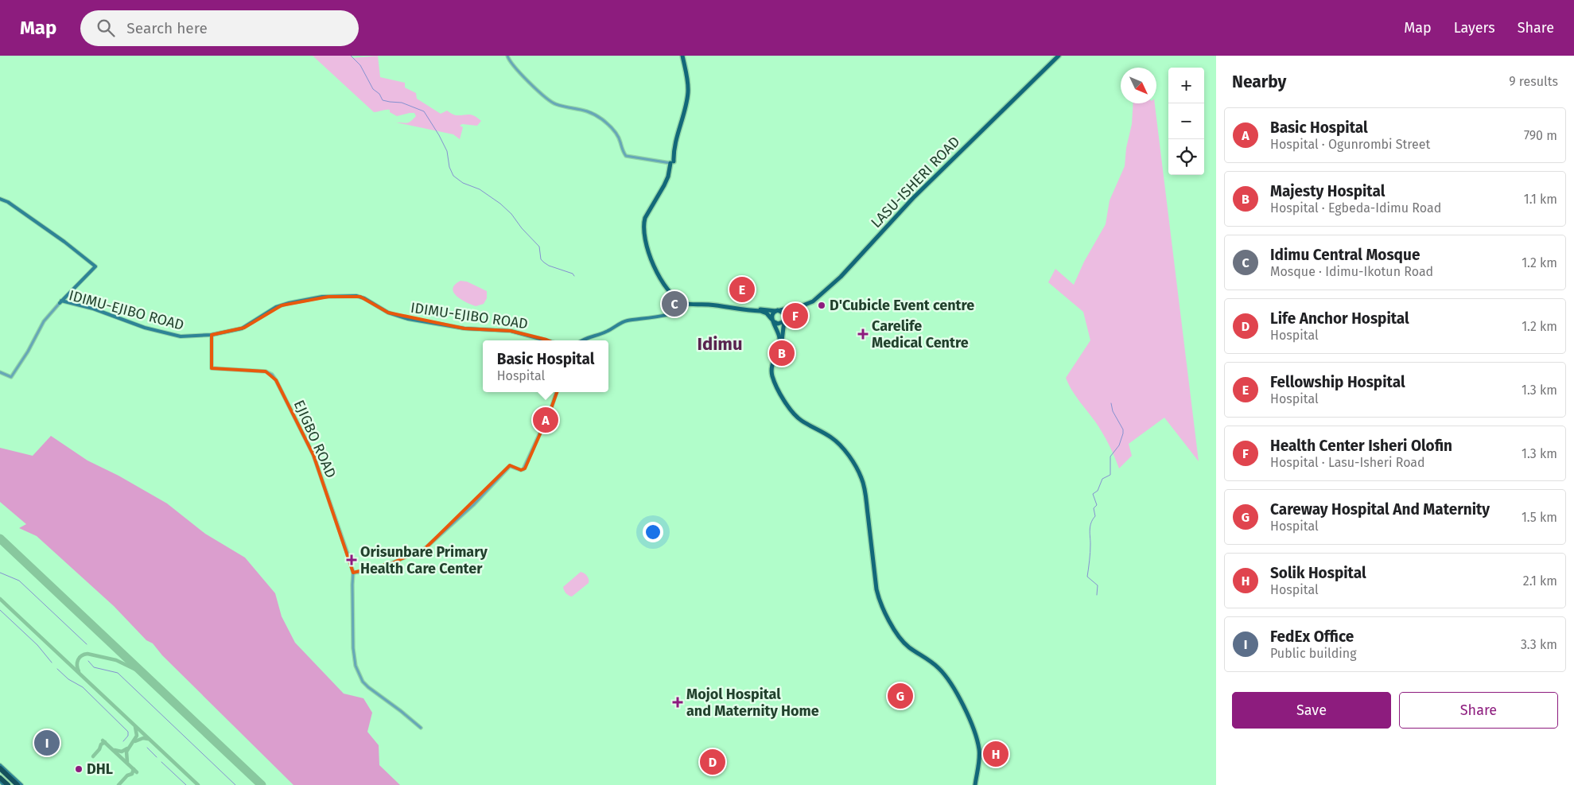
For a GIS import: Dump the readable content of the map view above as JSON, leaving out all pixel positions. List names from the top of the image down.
{
  "streets": {
    "main road": ["LASU-ISHERI ROAD", "IDIMU-EJIBO ROAD"],
    "street": ["EJIGBO ROAD"]
  },
  "crossings": [
    ["IDIMU-EJIBO ROAD", "EJIGBO ROAD"]
  ],
  "districts": ["Idimu"],
  "places": {
    "other": ["D'Cubicle Event centre", "DHL"],
    "health": ["Carelife Medical Centre", "Orisunbare Primary Health Care Center", "Mojol Hospital and Maternity Home"]
  },
  "north": "bottom right",
  "page": {
    "header": "Map",
    "search": "Search here",
    "nav": ["Map", "Layers", "Share"],
    "heading": ["Nearby", "9 results"],
    "map_buttons": ["+", "−"],
    "list": [
      {
        "mark": "A",
        "name": "Basic Hospital",
        "note": "Hospital · Ogunrombi Street",
        "value": "790 m"
      },
      {
        "mark": "B",
        "name": "Majesty Hospital",
        "note": "Hospital · Egbeda-Idimu Road",
        "value": "1.1 km"
      },
      {
        "mark": "C",
        "name": "Idimu Central Mosque",
        "note": "Mosque · Idimu-Ikotun Road",
        "value": "1.2 km"
      },
      {
        "mark": "D",
        "name": "Life Anchor Hospital",
        "note": "Hospital",
        "value": "1.2 km"
      },
      {
        "mark": "E",
        "name": "Fellowship Hospital",
        "note": "Hospital",
        "value": "1.3 km"
      },
      {
        "mark": "F",
        "name": "Health Center Isheri Olofin",
        "note": "Hospital · Lasu-Isheri Road",
        "value": "1.3 km"
      },
      {
        "mark": "G",
        "name": "Careway Hospital And Maternity",
        "note": "Hospital",
        "value": "1.5 km"
      },
      {
        "mark": "H",
        "name": "Solik Hospital",
        "note": "Hospital",
        "value": "2.1 km"
      },
      {
        "mark": "I",
        "name": "FedEx Office",
        "note": "Public building",
        "value": "3.3 km"
      }
    ],
    "pins": [
      "E",
      "C",
      "F",
      "B",
      "A",
      "G",
      "I",
      "H",
      "D"
    ],
    "popup": ["Basic Hospital", "Hospital"],
    "buttons": ["Save", "Share"]
  }
}
